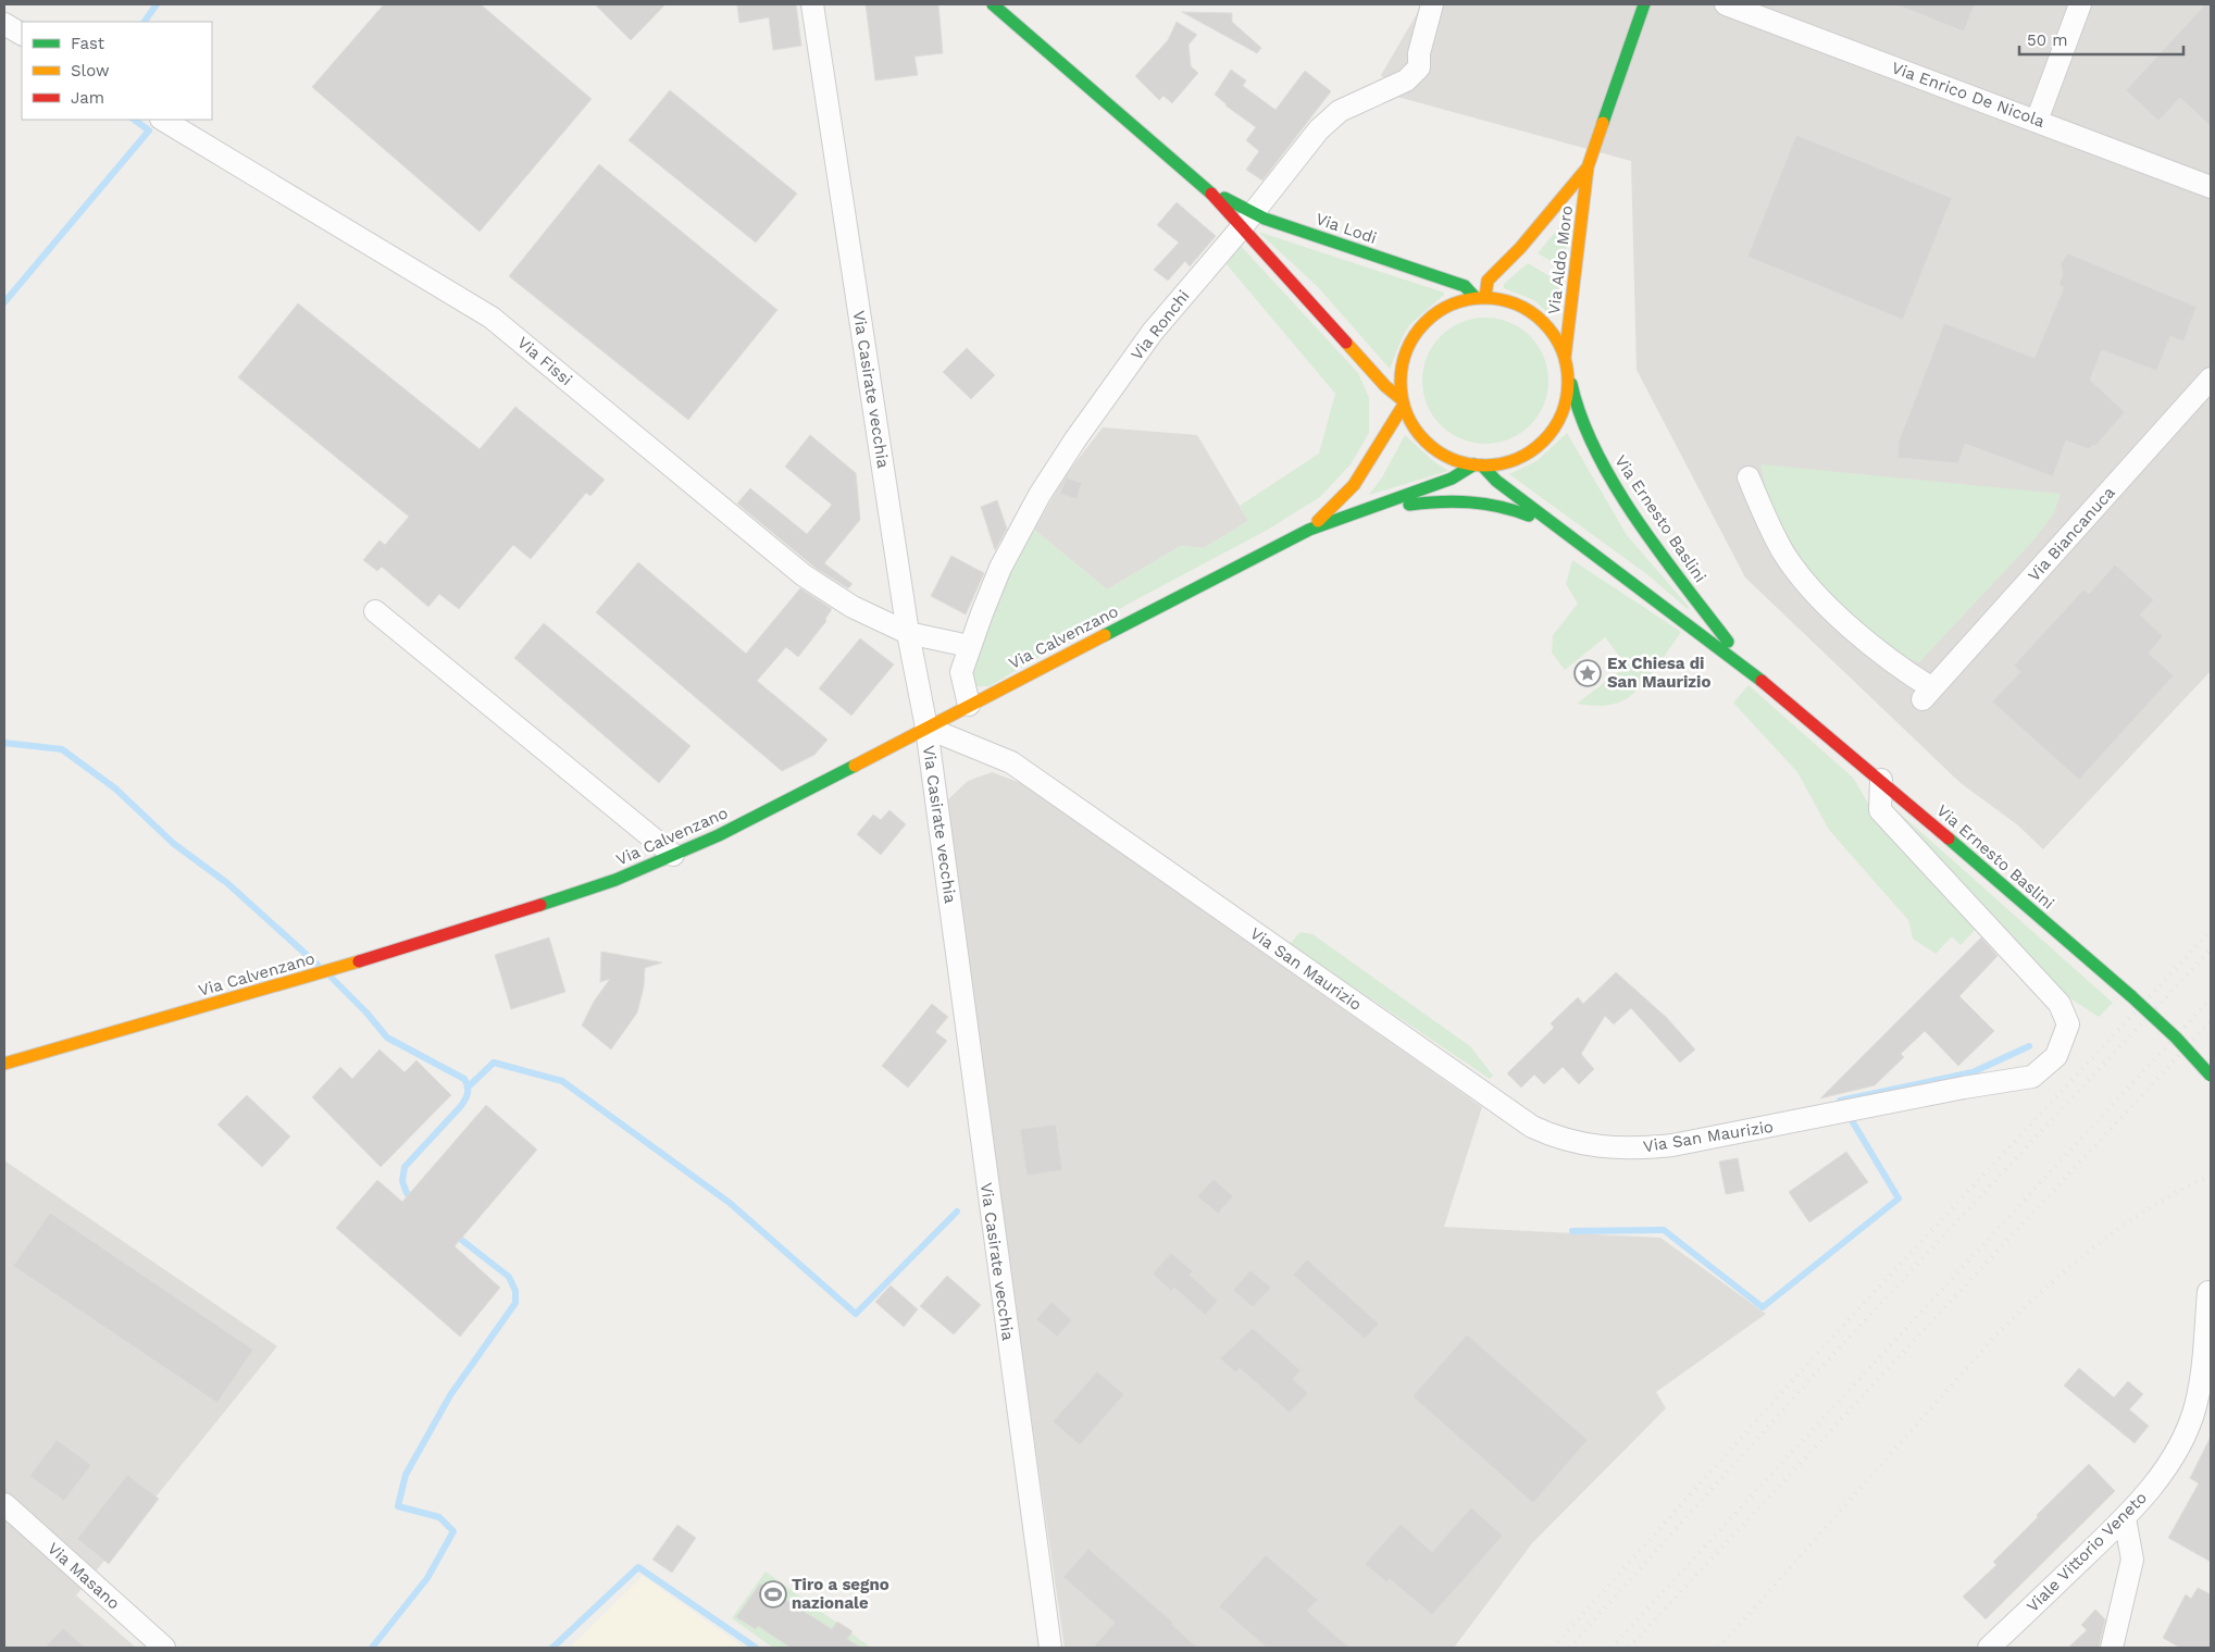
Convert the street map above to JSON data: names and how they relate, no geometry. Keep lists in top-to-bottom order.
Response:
{
  "streets": {
    "main road": [
      "Via Lodi",
      "Via Aldo Moro",
      "Via Ernesto Baslini",
      "Via Calvenzano"
    ],
    "street": [
      "Via Enrico De Nicola",
      "Via Ronchi",
      "Via Fissi",
      "Via Casirate vecchia",
      "Via Biancanuca",
      "Via San Maurizio",
      "Viale Vittorio Veneto",
      "Via Masano"
    ]
  },
  "crossings": [
    ["Via Lodi", "Via Aldo Moro"],
    ["Via Lodi", "Via Ronchi"],
    ["Via Lodi", "Via Ernesto Baslini"],
    ["Via Lodi", "Via Calvenzano"],
    ["Via Aldo Moro", "Via Ernesto Baslini"],
    ["Via Aldo Moro", "Via Calvenzano"],
    ["Via Ronchi", "Via Fissi"],
    ["Via Ronchi", "Via Calvenzano"],
    ["Via Fissi", "Via Casirate vecchia"],
    ["Via Casirate vecchia", "Via Calvenzano"],
    ["Via Casirate vecchia", "Via San Maurizio"],
    ["Via Ernesto Baslini", "Via Calvenzano"],
    ["Via Ernesto Baslini", "Via San Maurizio"],
    ["Via Calvenzano", "Via San Maurizio"]
  ],
  "places": {
    "place": ["Ex Chiesa di San Maurizio"],
    "sports": ["Tiro a segno nazionale"]
  },
  "legend": ["Fast", "Slow", "Jam"],
  "scale_bar": "50 m"
}
